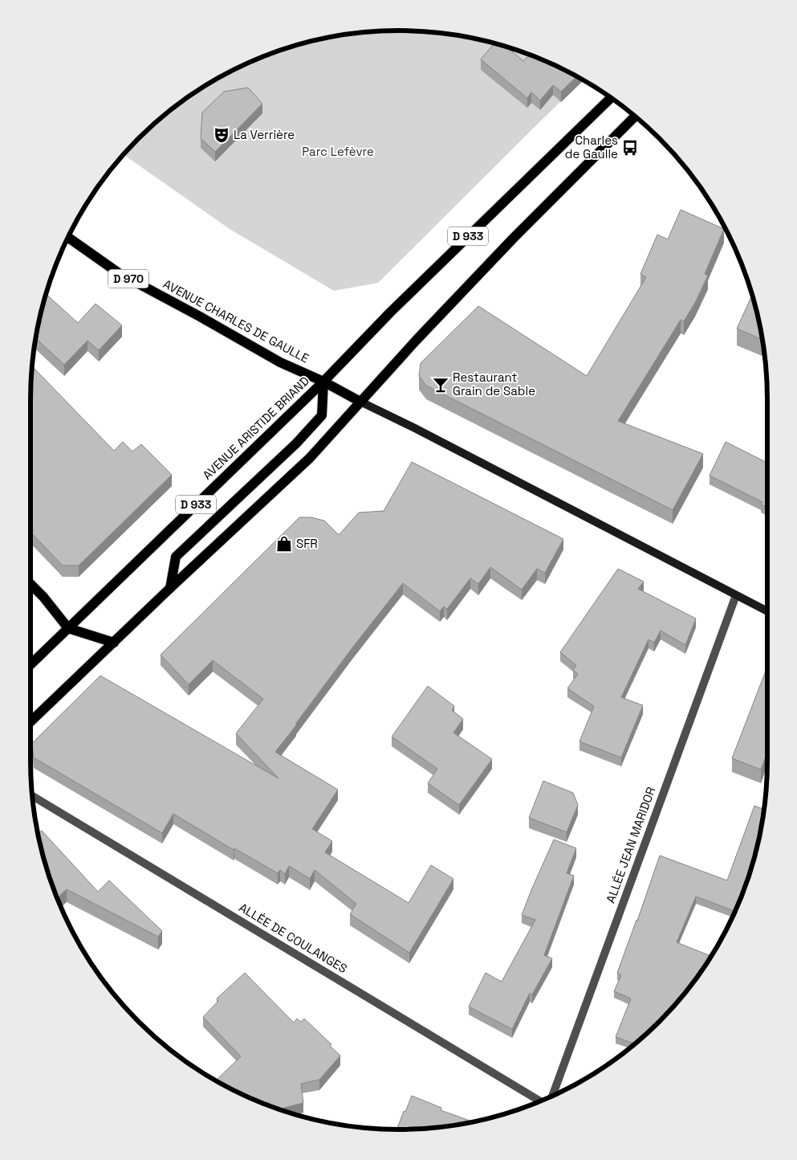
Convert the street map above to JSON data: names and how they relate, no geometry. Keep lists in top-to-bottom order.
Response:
{
  "streets": {
    "main road": [
      "D 933",
      "D 970",
      "AVENUE CHARLES DE GAULLE",
      "AVENUE ARISTIDE BRIAND"
    ],
    "street": ["ALLÉE JEAN MARIDOR", "ALLÉE DE COULANGES"]
  },
  "crossings": [
    ["D 933", "D 970"],
    ["D 933", "AVENUE CHARLES DE GAULLE"],
    ["D 933", "AVENUE ARISTIDE BRIAND"],
    ["D 970", "AVENUE CHARLES DE GAULLE"],
    ["D 970", "ALLÉE JEAN MARIDOR"],
    ["AVENUE CHARLES DE GAULLE", "AVENUE ARISTIDE BRIAND"]
  ],
  "parks": ["Parc Lefèvre"],
  "places": {
    "theatre": ["La Verrière"],
    "bus stop": ["Charles de Gaulle"],
    "bar": ["Restaurant Grain de Sable"],
    "shop": ["SFR"]
  }
}
